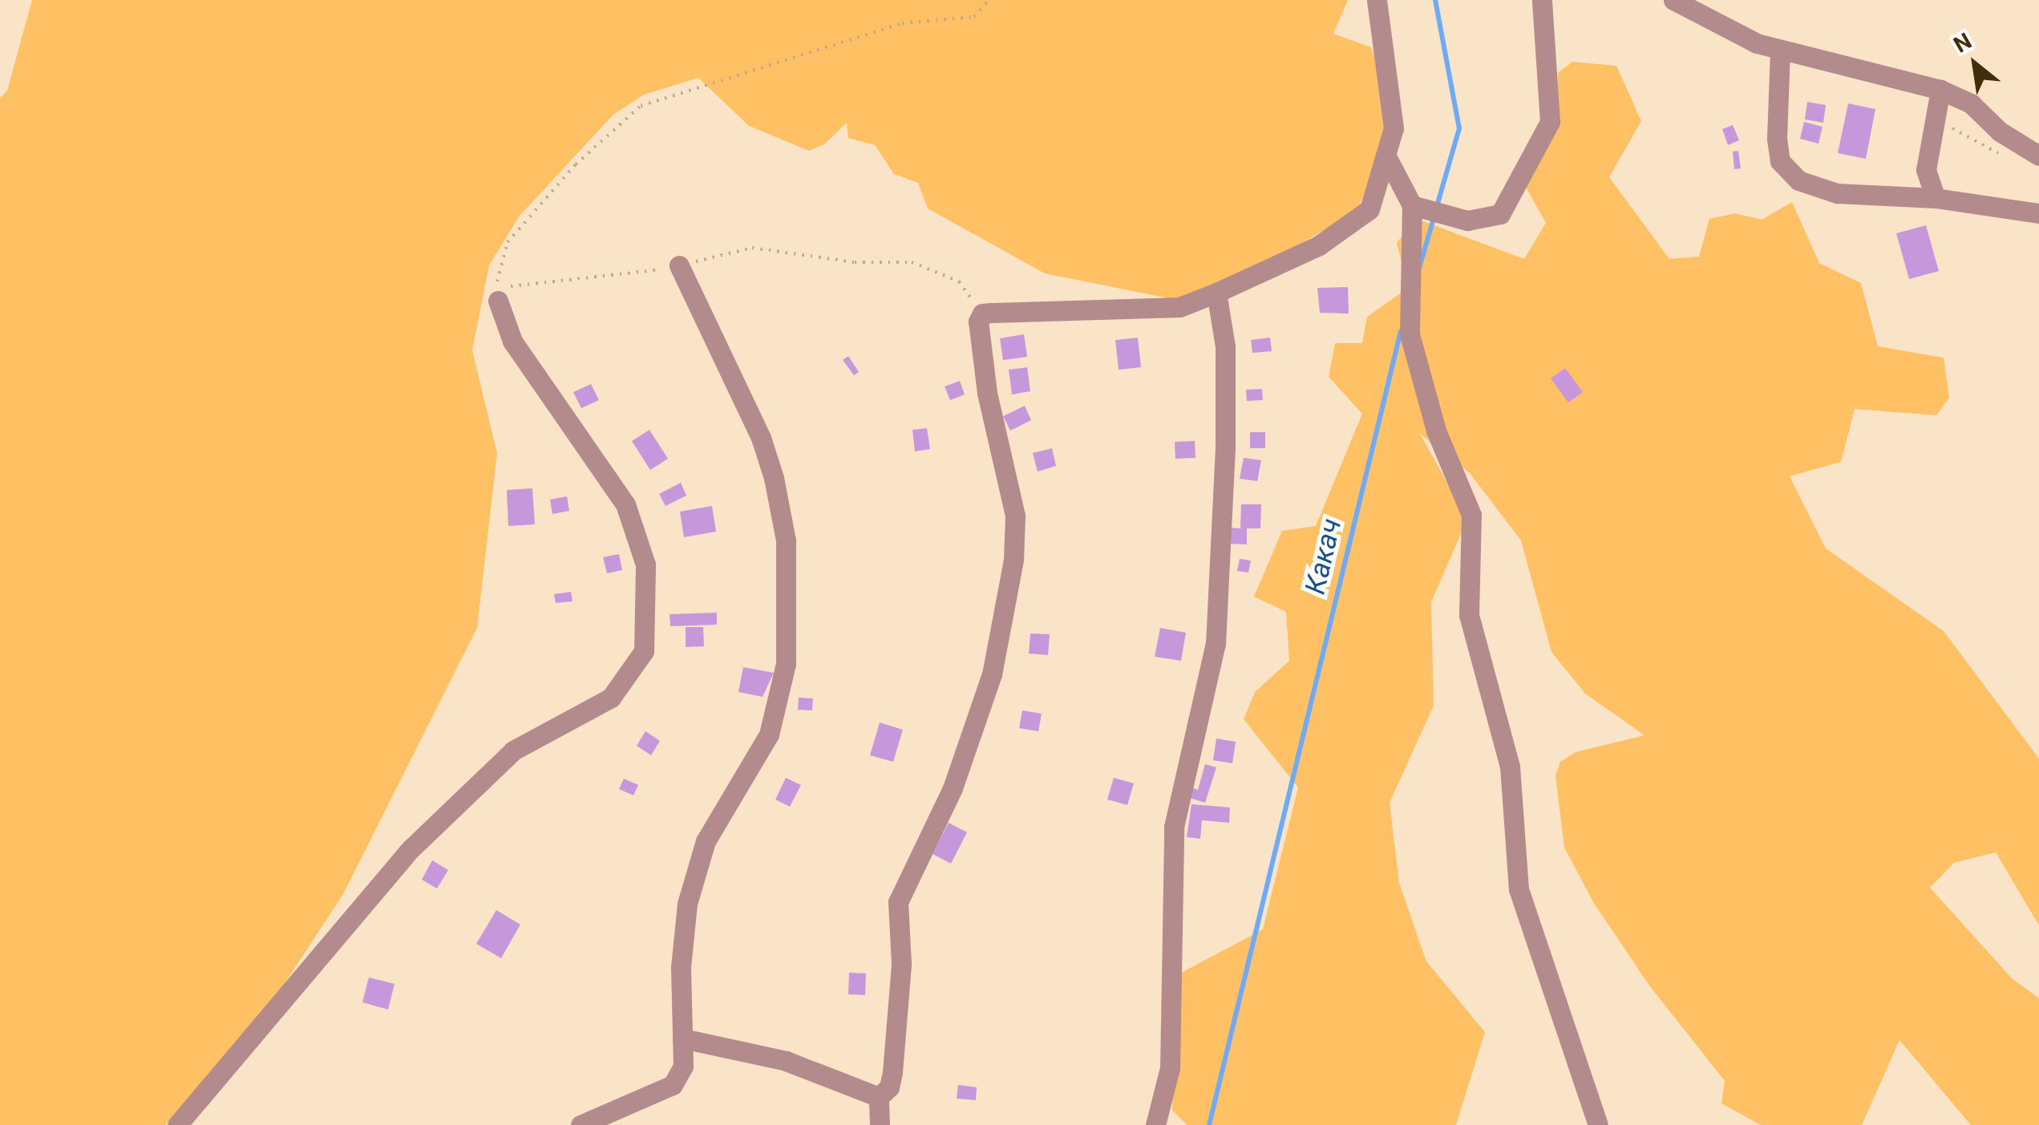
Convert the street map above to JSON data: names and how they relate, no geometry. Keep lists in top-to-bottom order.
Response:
{
  "water": ["Какач"],
  "north": "top left"
}
